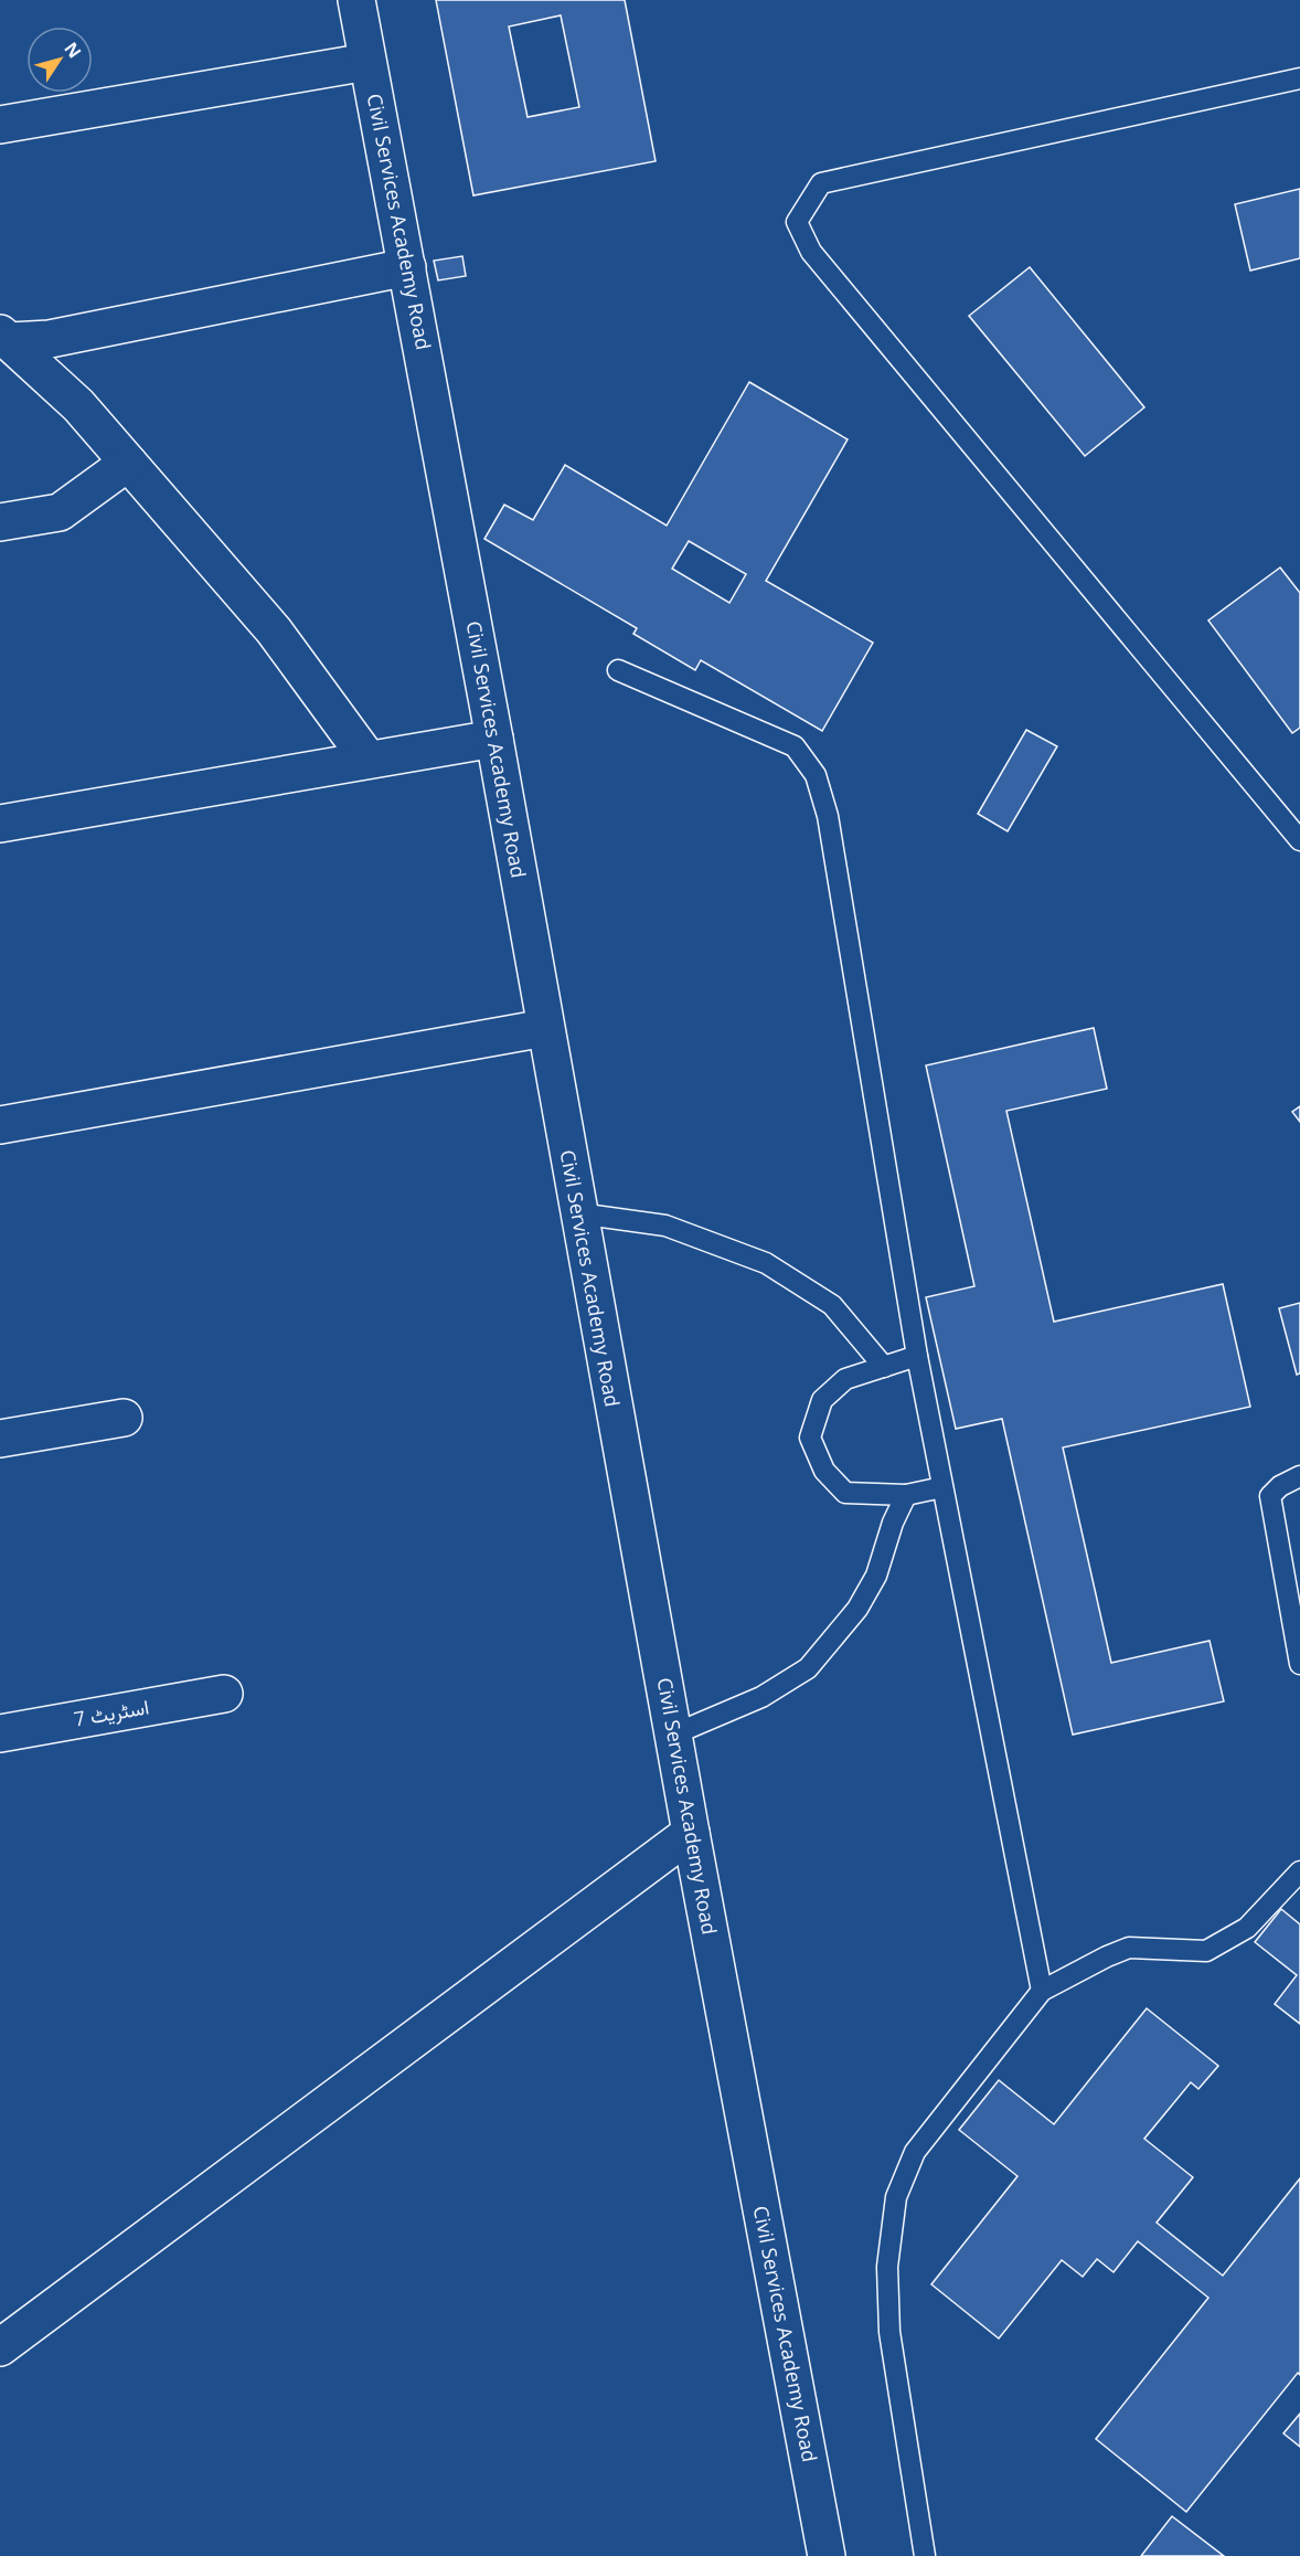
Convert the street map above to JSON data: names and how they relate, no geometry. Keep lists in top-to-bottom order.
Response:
{
  "streets": {
    "street": ["Civil Services Academy Road", "اسٹریٹ 7"]
  },
  "north": "top right"
}
